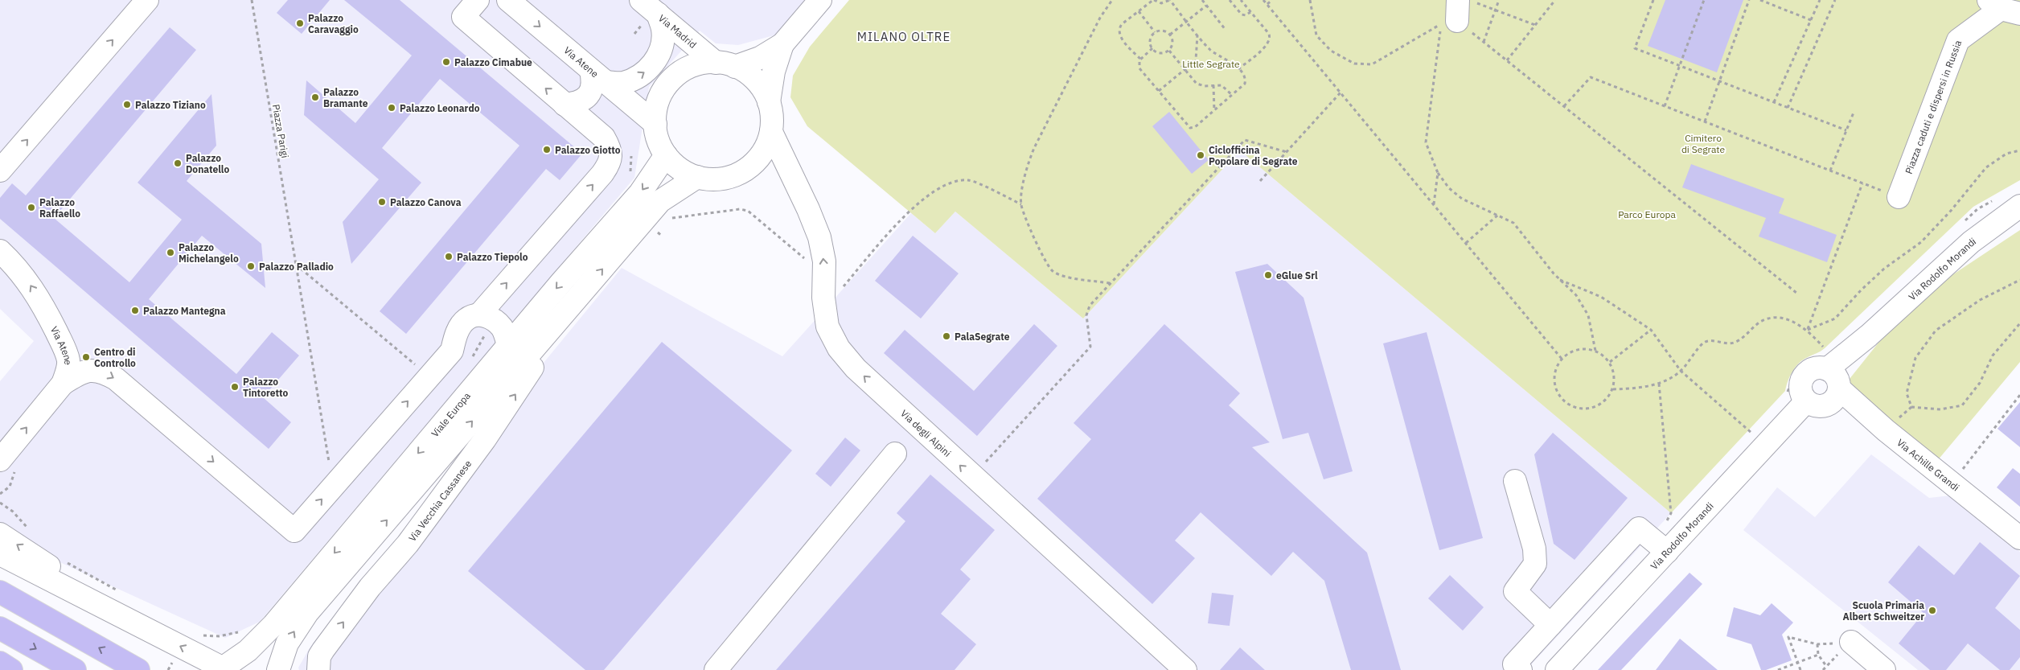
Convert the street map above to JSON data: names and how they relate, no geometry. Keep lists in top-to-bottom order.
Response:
{
  "streets": {
    "street": [
      "Via Madrid",
      "Via Atene",
      "Piazza caduti e dispersi in Russia",
      "Via Rodolfo Morandi",
      "Viale Europa",
      "Via degli Alpini",
      "Via Achille Grandi",
      "Via Vecchia Cassanese"
    ],
    "path": ["Piazza Parigi"]
  },
  "crossings": [
    ["Via Madrid", "Via Atene"],
    ["Via Madrid", "Viale Europa"],
    ["Via Madrid", "Via degli Alpini"],
    ["Via Atene", "Viale Europa"],
    ["Via Atene", "Via degli Alpini"],
    ["Via Rodolfo Morandi", "Via Achille Grandi"],
    ["Viale Europa", "Via degli Alpini"],
    ["Viale Europa", "Via Vecchia Cassanese"]
  ],
  "one_way": ["Via degli Alpini"],
  "districts": ["MILANO OLTRE"],
  "parks": ["Little Segrate", "Cimitero di Segrate", "Parco Europa"],
  "places": [
    "Palazzo Caravaggio",
    "Palazzo Cimabue",
    "Palazzo Bramante",
    "Palazzo Tiziano",
    "Palazzo Leonardo",
    "Palazzo Giotto",
    "Ciclofficina Popolare di Segrate",
    "Palazzo Donatello",
    "Palazzo Canova",
    "Palazzo Raffaello",
    "Palazzo Michelangelo",
    "Palazzo Tiepolo",
    "Palazzo Palladio",
    "eGlue Srl",
    "Palazzo Mantegna",
    "PalaSegrate",
    "Centro di Controllo",
    "Palazzo Tintoretto",
    "Scuola Primaria Albert Schweitzer"
  ]
}
